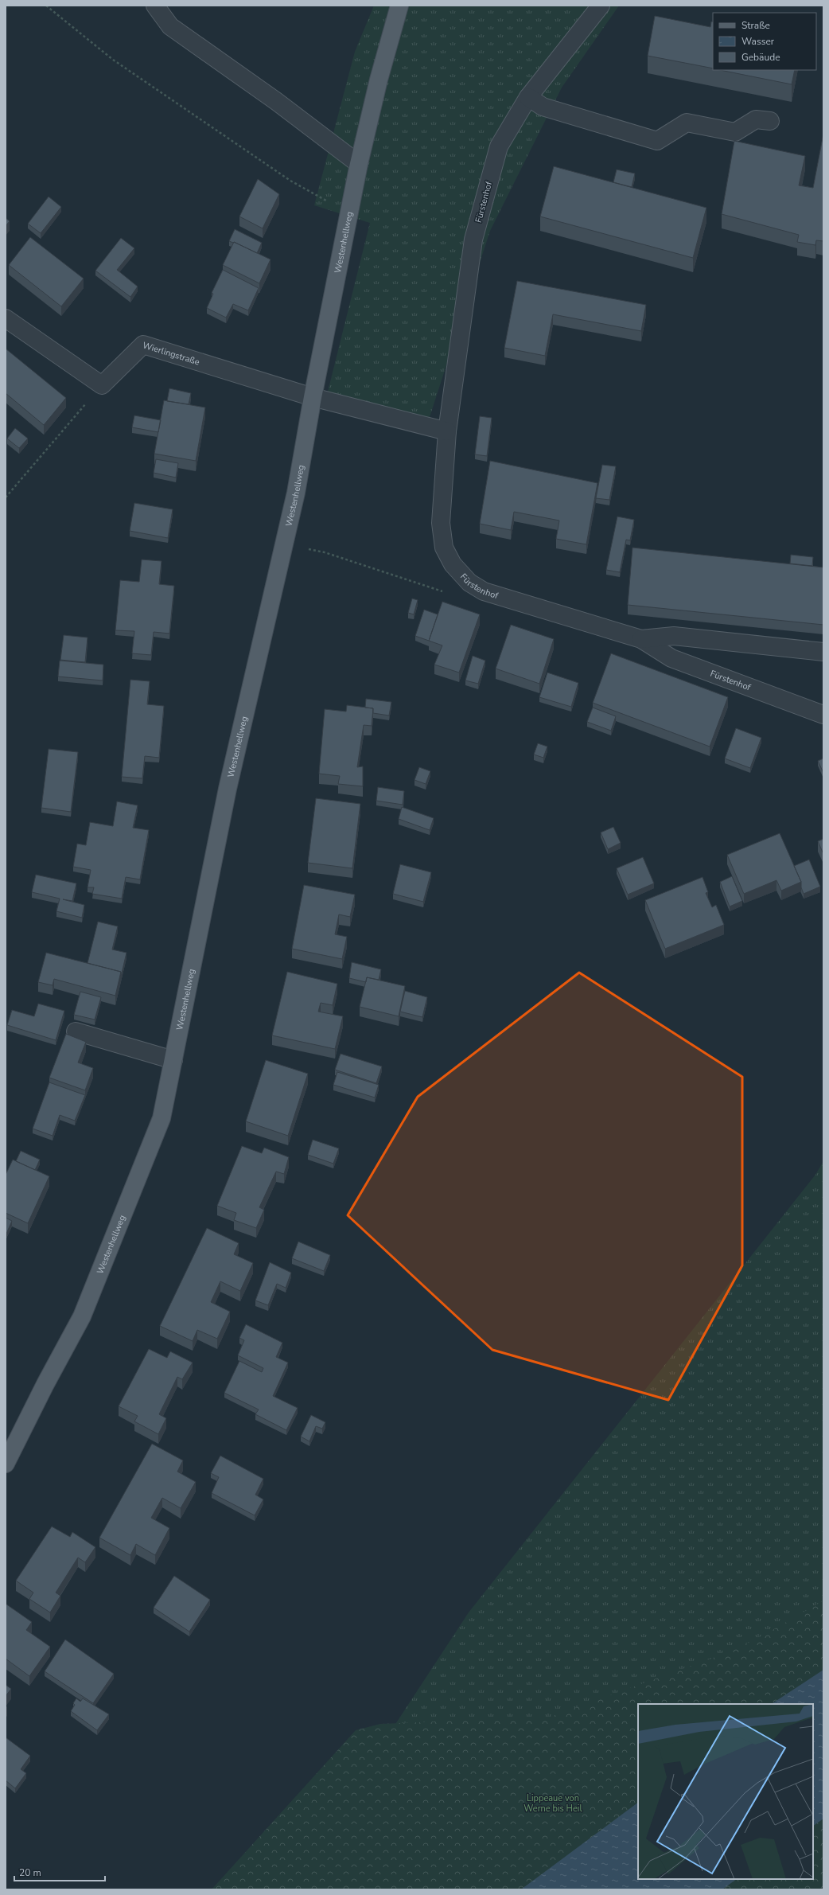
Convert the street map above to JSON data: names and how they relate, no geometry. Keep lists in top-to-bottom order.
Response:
{
  "streets": {
    "main road": ["Westenhellweg"],
    "street": ["Fürstenhof", "Wierlingstraße"]
  },
  "crossings": [
    ["Westenhellweg", "Wierlingstraße"]
  ],
  "parks": ["Lippeaue von Werne bis Heil"],
  "legend": ["Straße", "Wasser", "Gebäude"],
  "scale_bar": "20 m"
}
